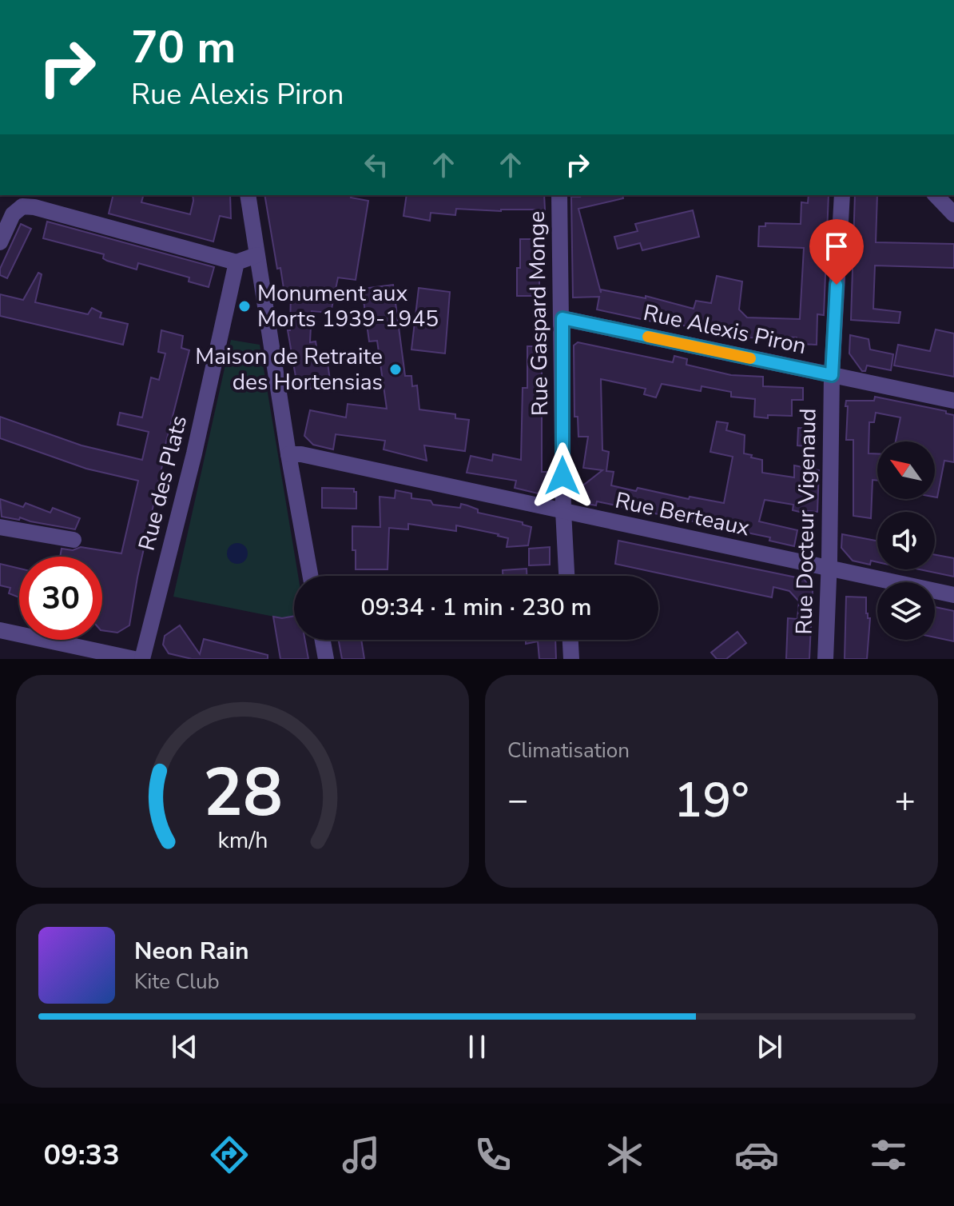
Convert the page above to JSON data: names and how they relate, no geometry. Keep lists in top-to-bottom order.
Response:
{
  "streets": {
    "street": [
      "Rue Gaspard Monge",
      "Rue Alexis Piron",
      "Rue des Plats",
      "Rue Berteaux",
      "Rue Docteur Vigenaud"
    ]
  },
  "crossings": [
    ["Rue Gaspard Monge", "Rue Alexis Piron"],
    ["Rue Gaspard Monge", "Rue Berteaux"],
    ["Rue Alexis Piron", "Rue Docteur Vigenaud"],
    ["Rue Berteaux", "Rue Docteur Vigenaud"]
  ],
  "places": ["Monument aux Morts 1939-1945", "Maison de Retraite des Hortensias"],
  "north": "top left",
  "page": {
    "turn": ["70 m", "Rue Alexis Piron"],
    "limit": "30",
    "trip": "09:34 · 1 min · 230 m",
    "tile": "Climatisation",
    "heat": ["−", "19°", "+"],
    "song": ["Neon Rain", "Kite Club"],
    "tabs": "09:33",
    "gauge": ["28", "km/h"]
  }
}
